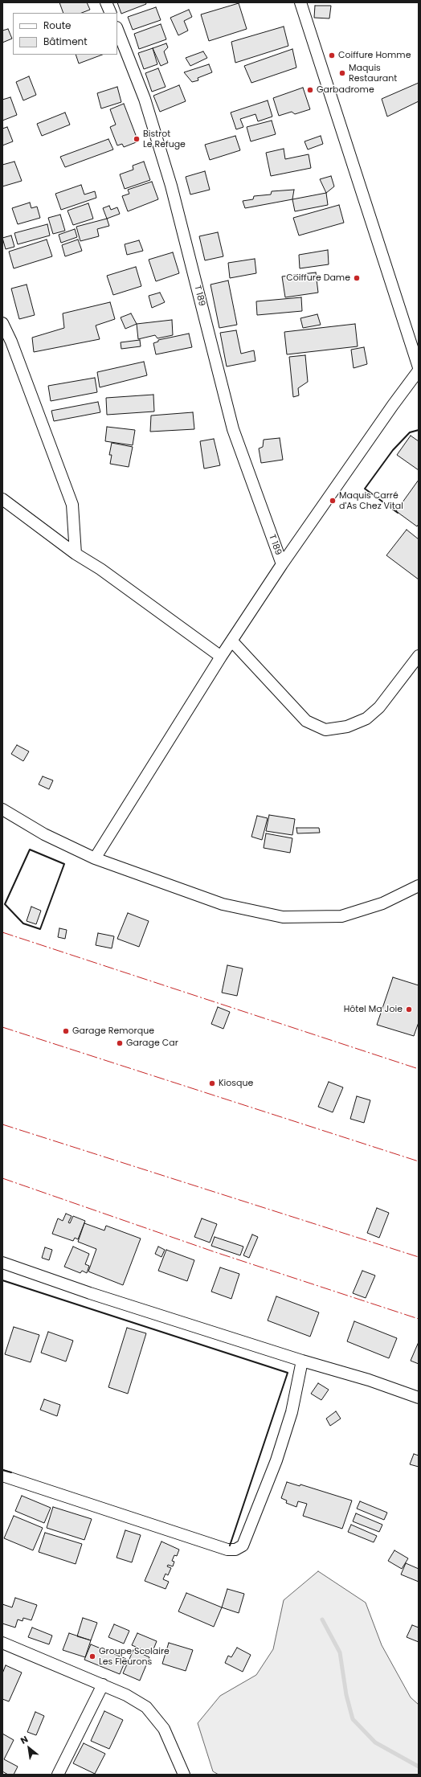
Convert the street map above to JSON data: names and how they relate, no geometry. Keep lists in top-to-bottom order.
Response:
{
  "streets": {
    "street": ["T 189"]
  },
  "places": [
    "Coiffure Homme",
    "Maquis Restaurant",
    "Garbadrome",
    "Bistrot Le Refuge",
    "Coiffure Dame",
    "Maquis Carré d'As Chez Vital",
    "Hôtel Ma Joie",
    "Garage Remorque",
    "Garage Car",
    "Kiosque",
    "Groupe Scolaire Les Fleurons"
  ],
  "legend": ["Route", "Bâtiment"],
  "north": "top left"
}
